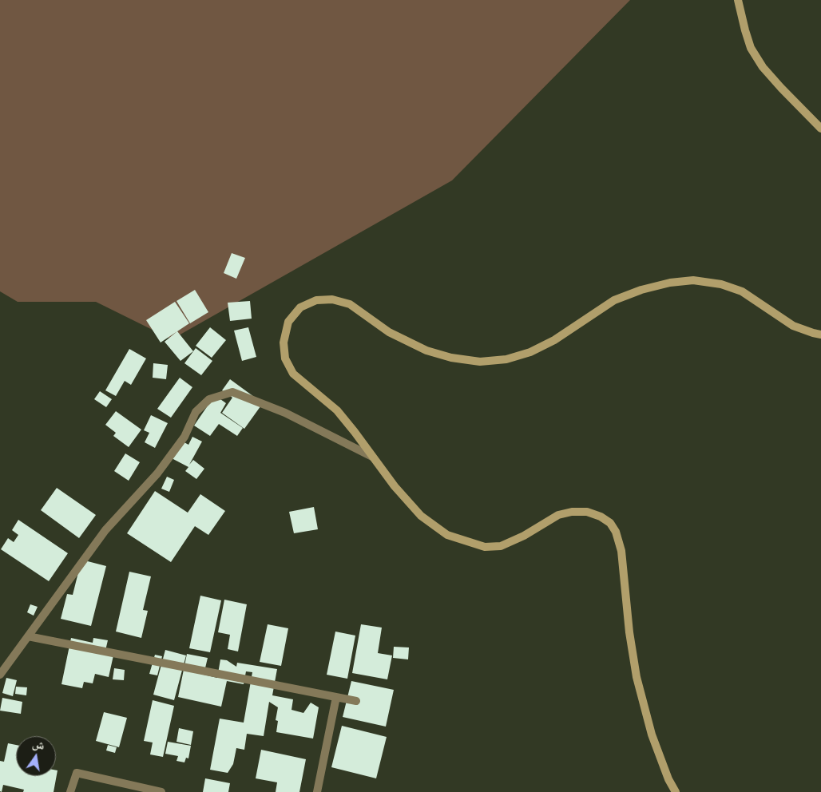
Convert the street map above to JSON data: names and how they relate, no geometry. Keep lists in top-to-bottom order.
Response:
{
  "north": "top"
}
